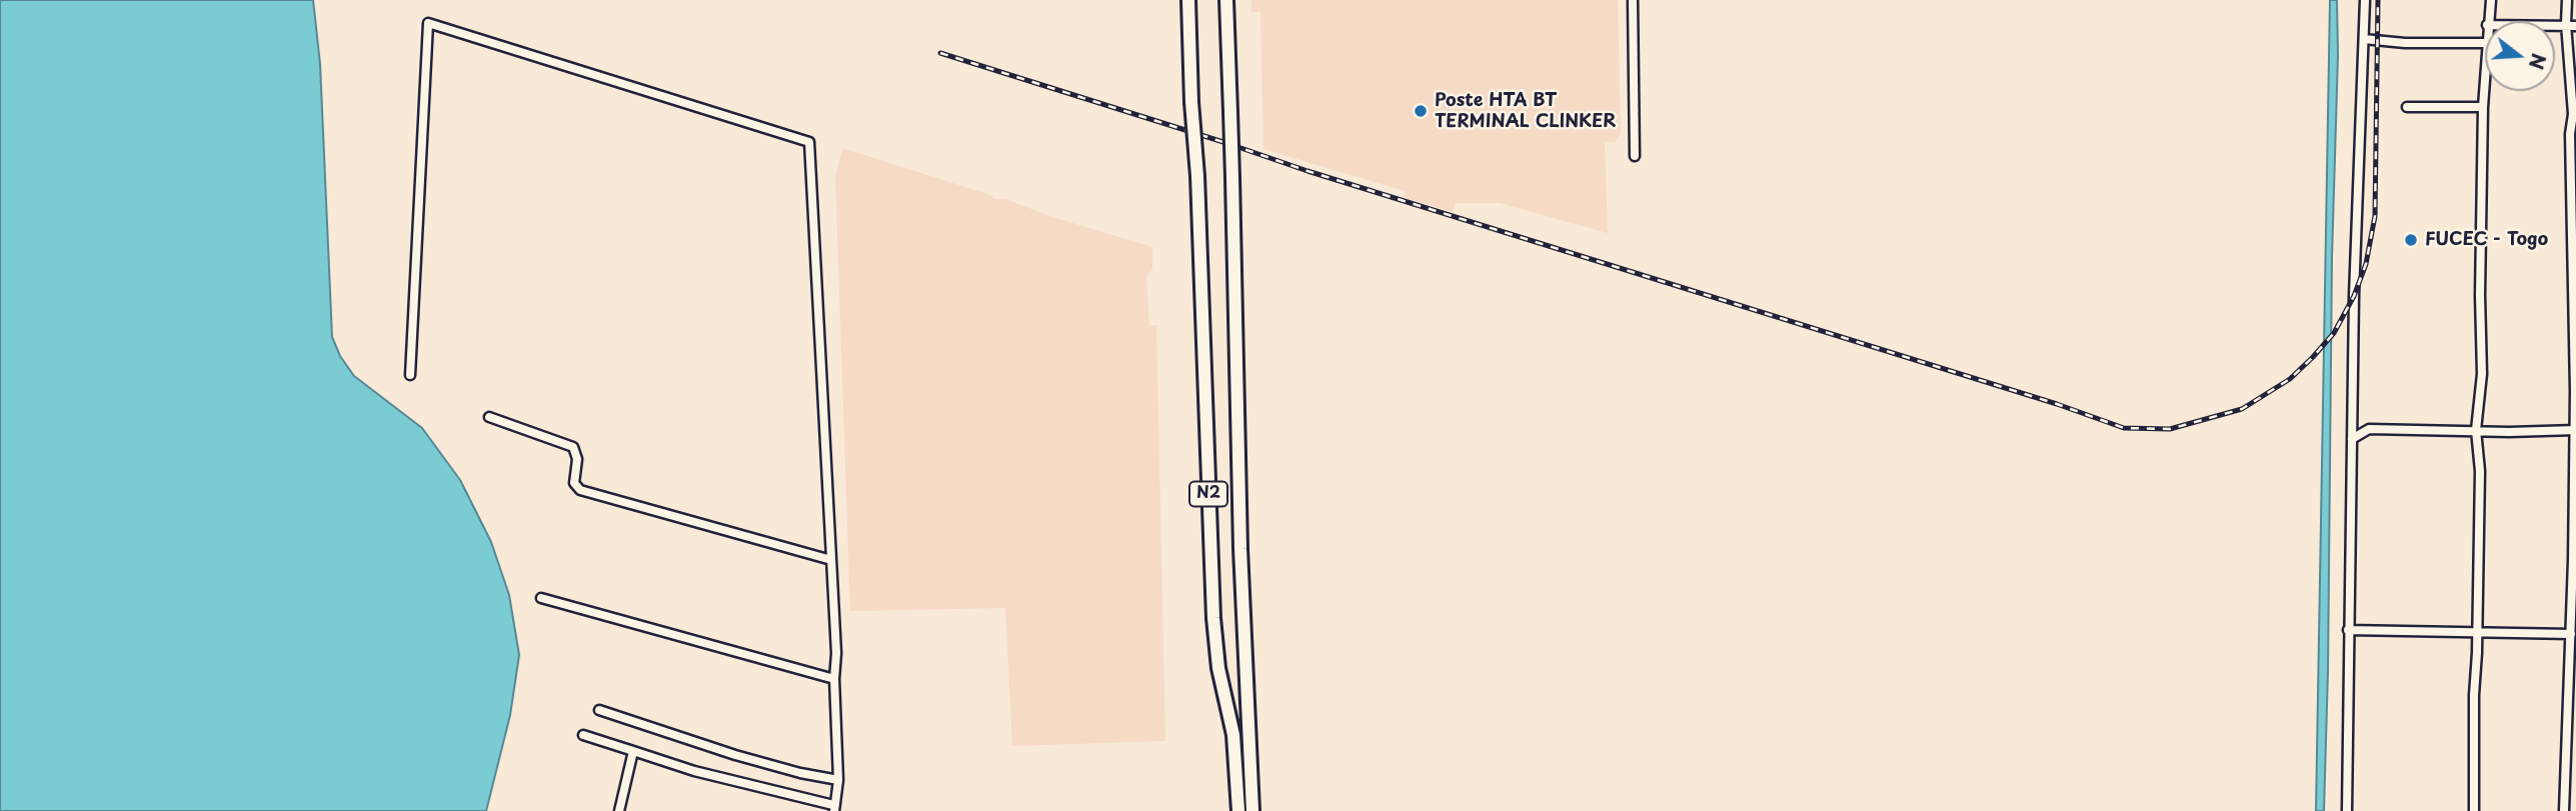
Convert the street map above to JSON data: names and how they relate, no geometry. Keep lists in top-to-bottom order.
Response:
{
  "streets": {
    "highway": ["N2"]
  },
  "places": ["Poste HTA BT TERMINAL CLINKER", "FUCEC - Togo"],
  "north": "right"
}
